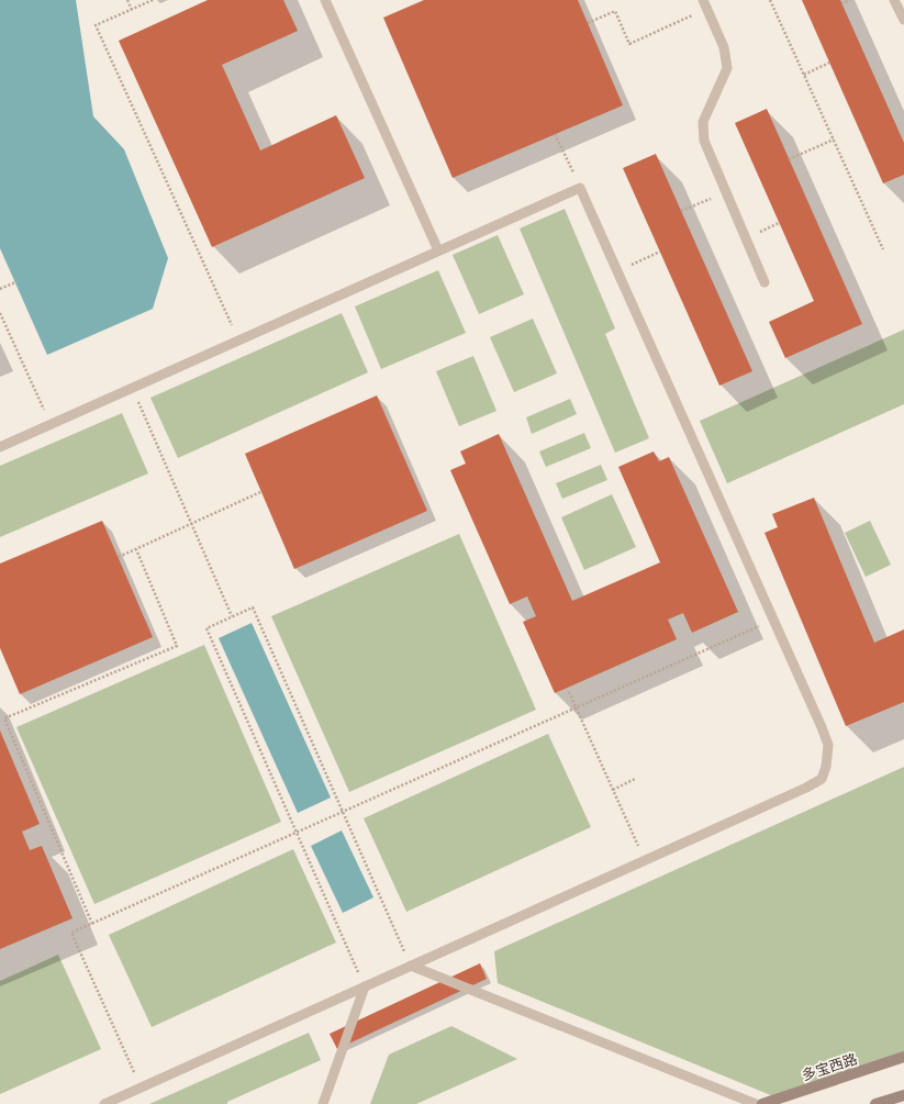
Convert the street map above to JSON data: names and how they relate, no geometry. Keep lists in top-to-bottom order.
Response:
{
  "streets": {
    "street": ["多宝西路"]
  }
}
